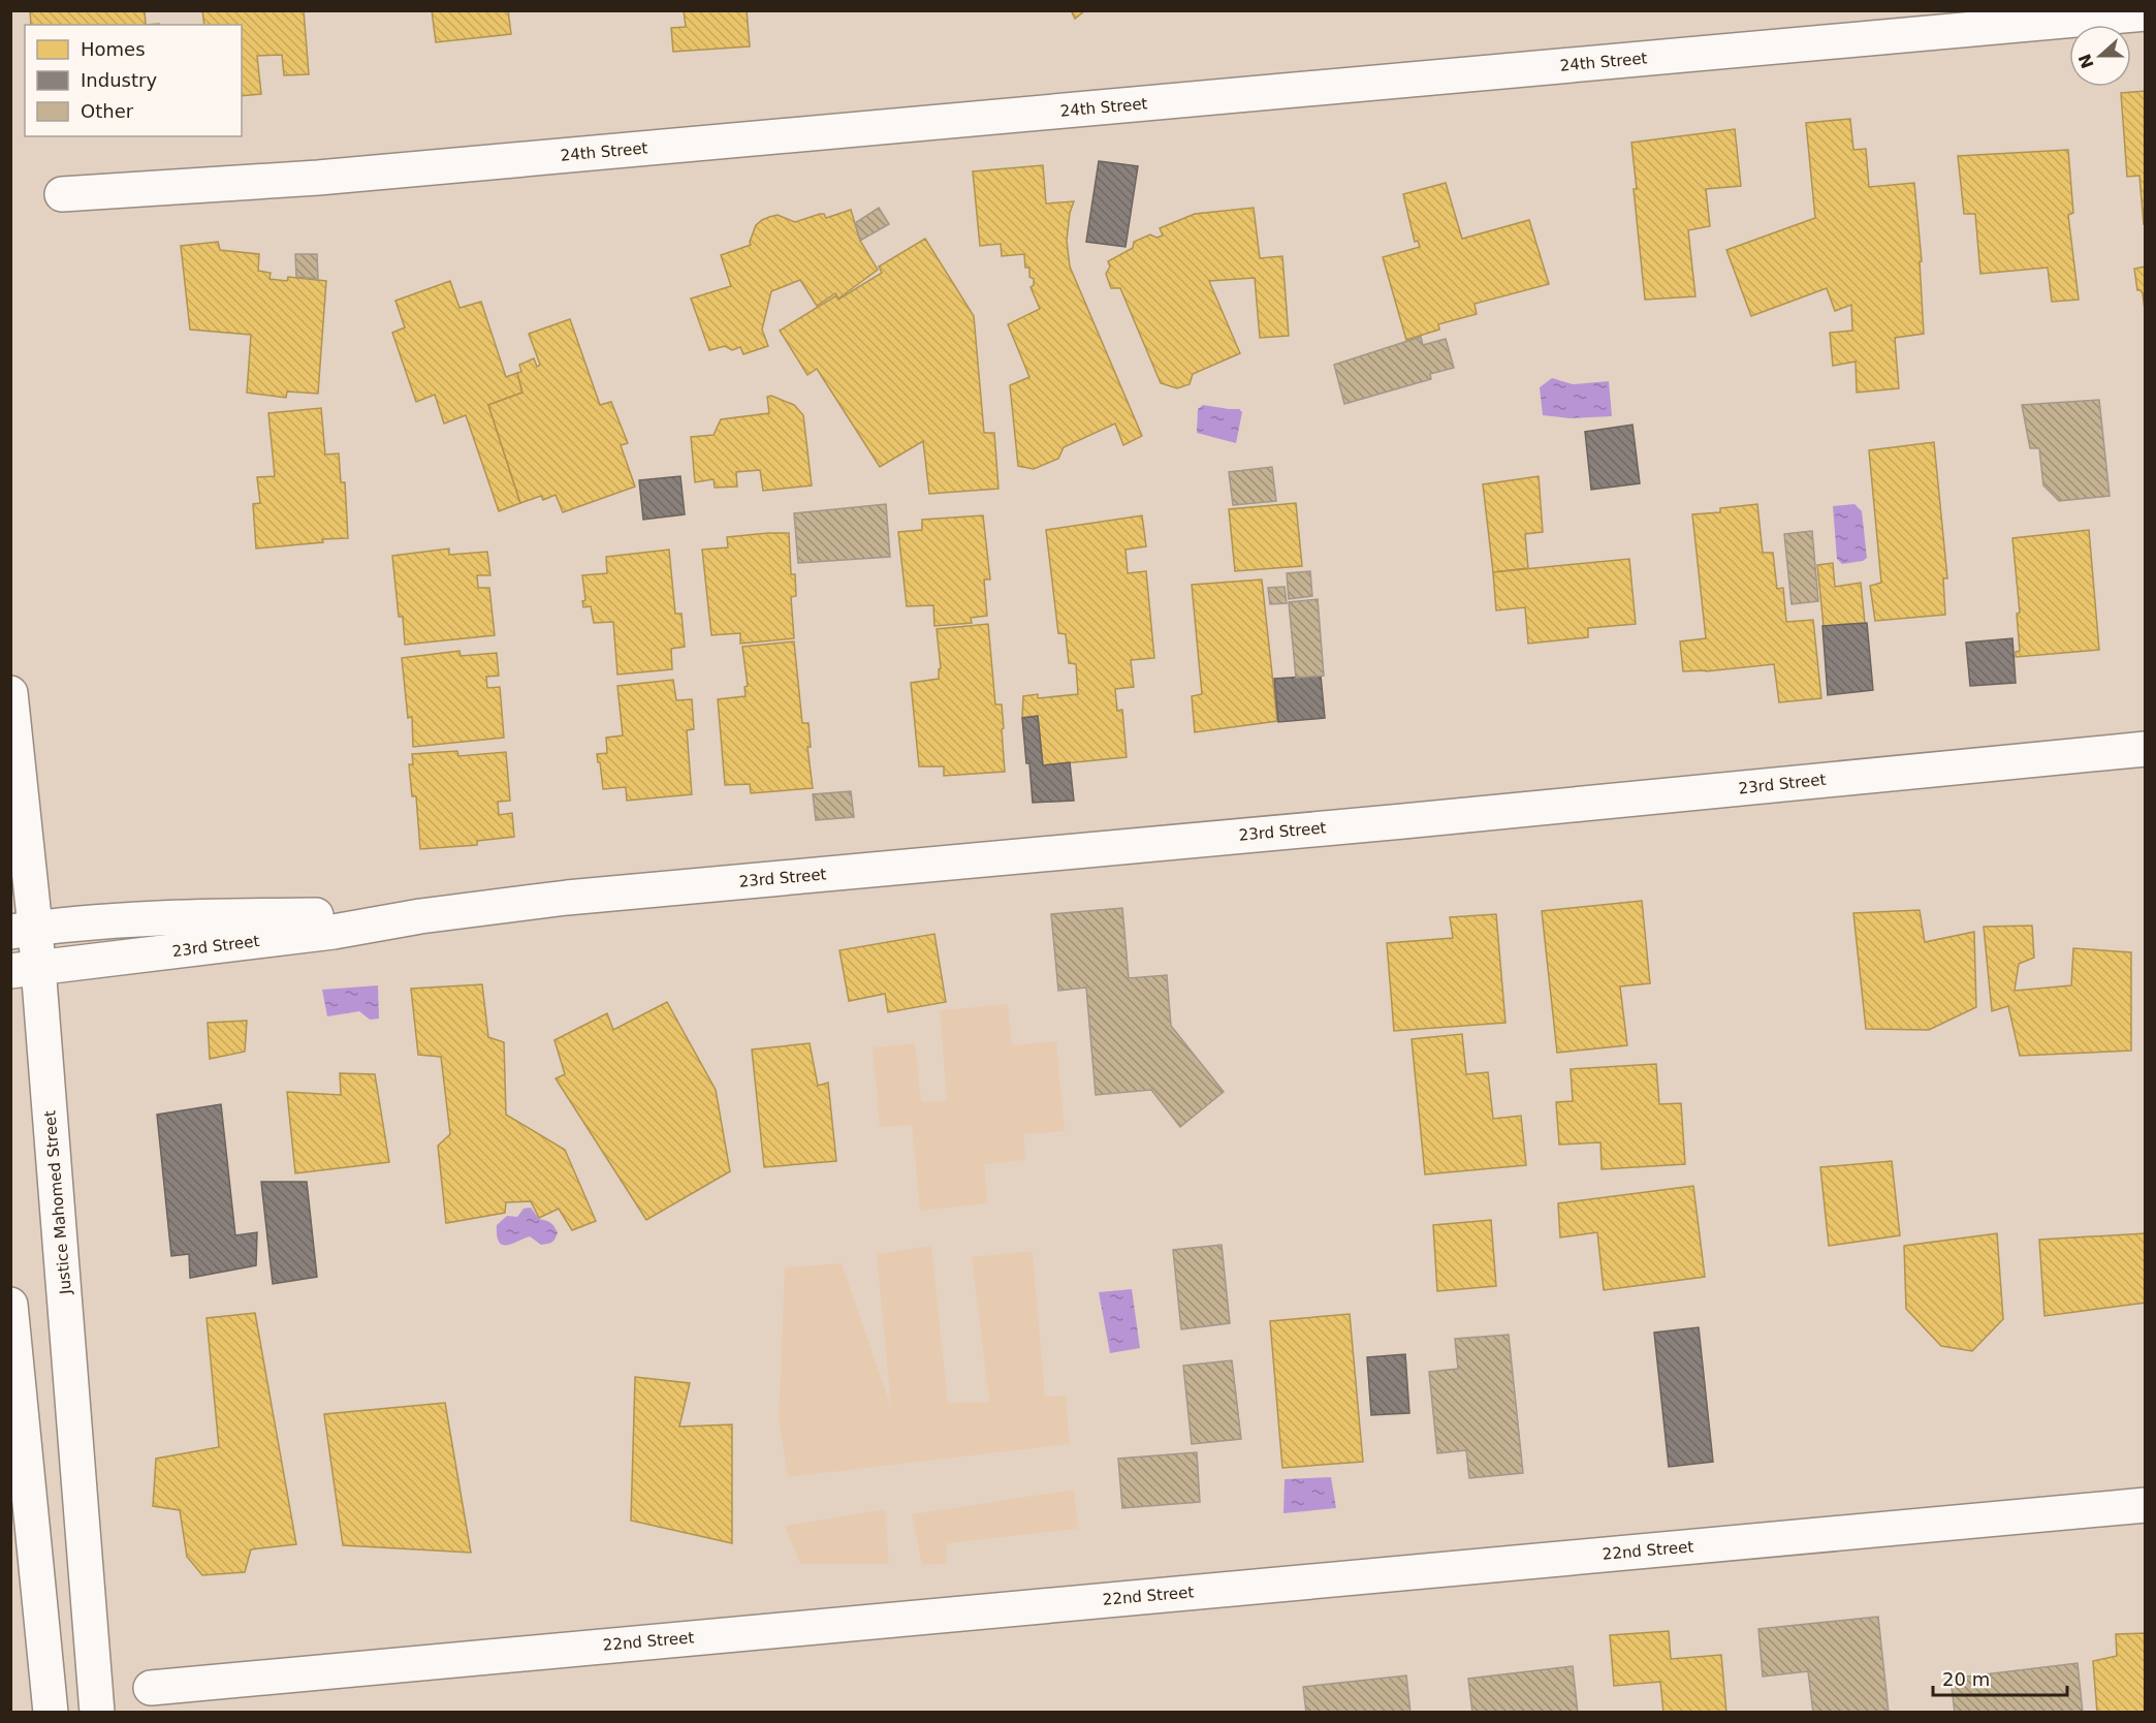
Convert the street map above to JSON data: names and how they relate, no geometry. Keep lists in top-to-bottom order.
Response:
{
  "streets": {
    "street": [
      "24th Street",
      "23rd Street",
      "Justice Mahomed Street",
      "22nd Street"
    ]
  },
  "crossings": [
    ["23rd Street", "Justice Mahomed Street"]
  ],
  "legend": ["Homes", "Industry", "Other"],
  "scale_bar": "20 m",
  "north": "left"
}
